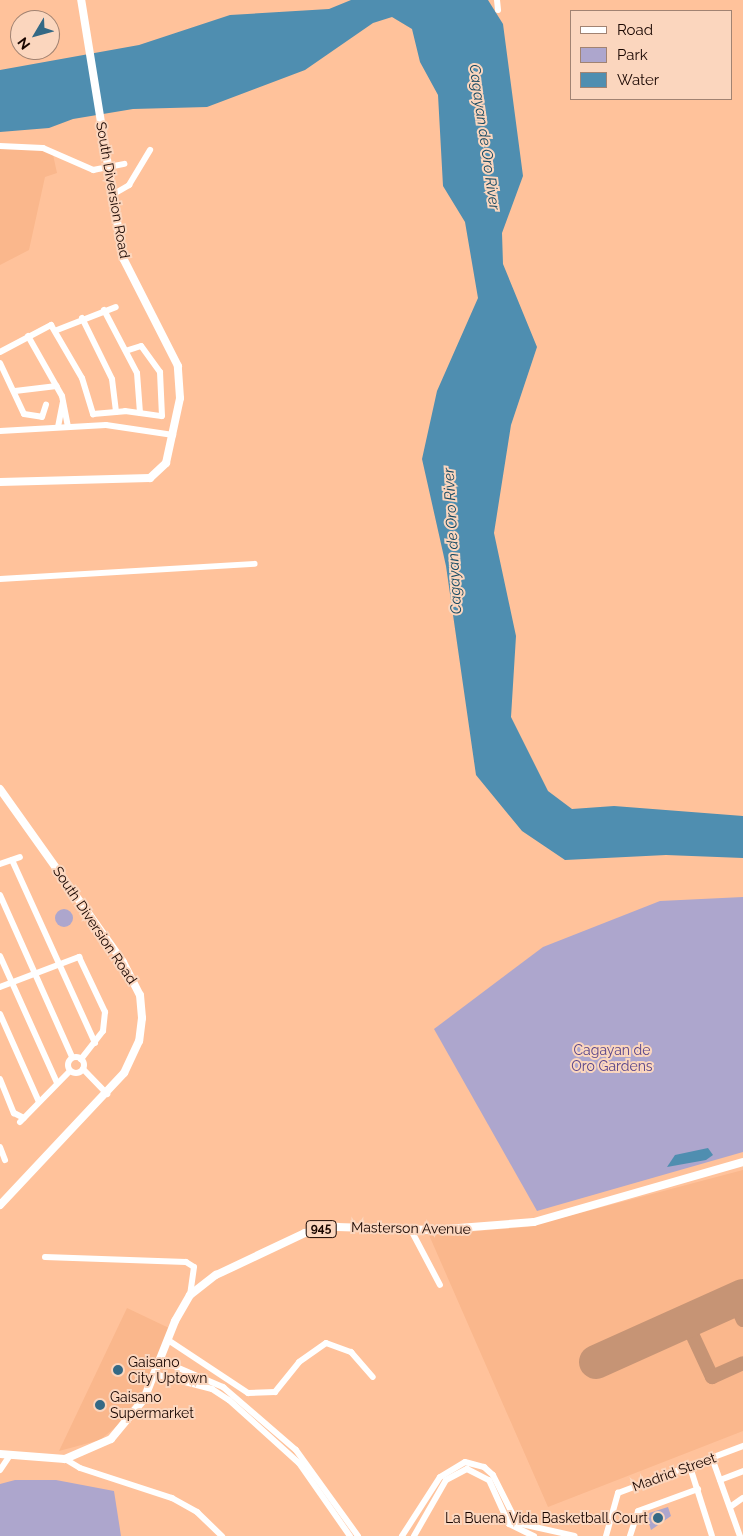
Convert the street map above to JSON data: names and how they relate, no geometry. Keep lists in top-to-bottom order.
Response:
{
  "streets": {
    "main road": ["South Diversion Road", "Masterson Avenue", "945"],
    "street": ["Madrid Street"]
  },
  "water": ["Cagayan de Oro River"],
  "parks": ["Cagayan de Oro Gardens"],
  "places": ["Gaisano City Uptown", "Gaisano Supermarket", "La Buena Vida Basketball Court"],
  "legend": ["Road", "Park", "Water"],
  "north": "bottom left"
}
